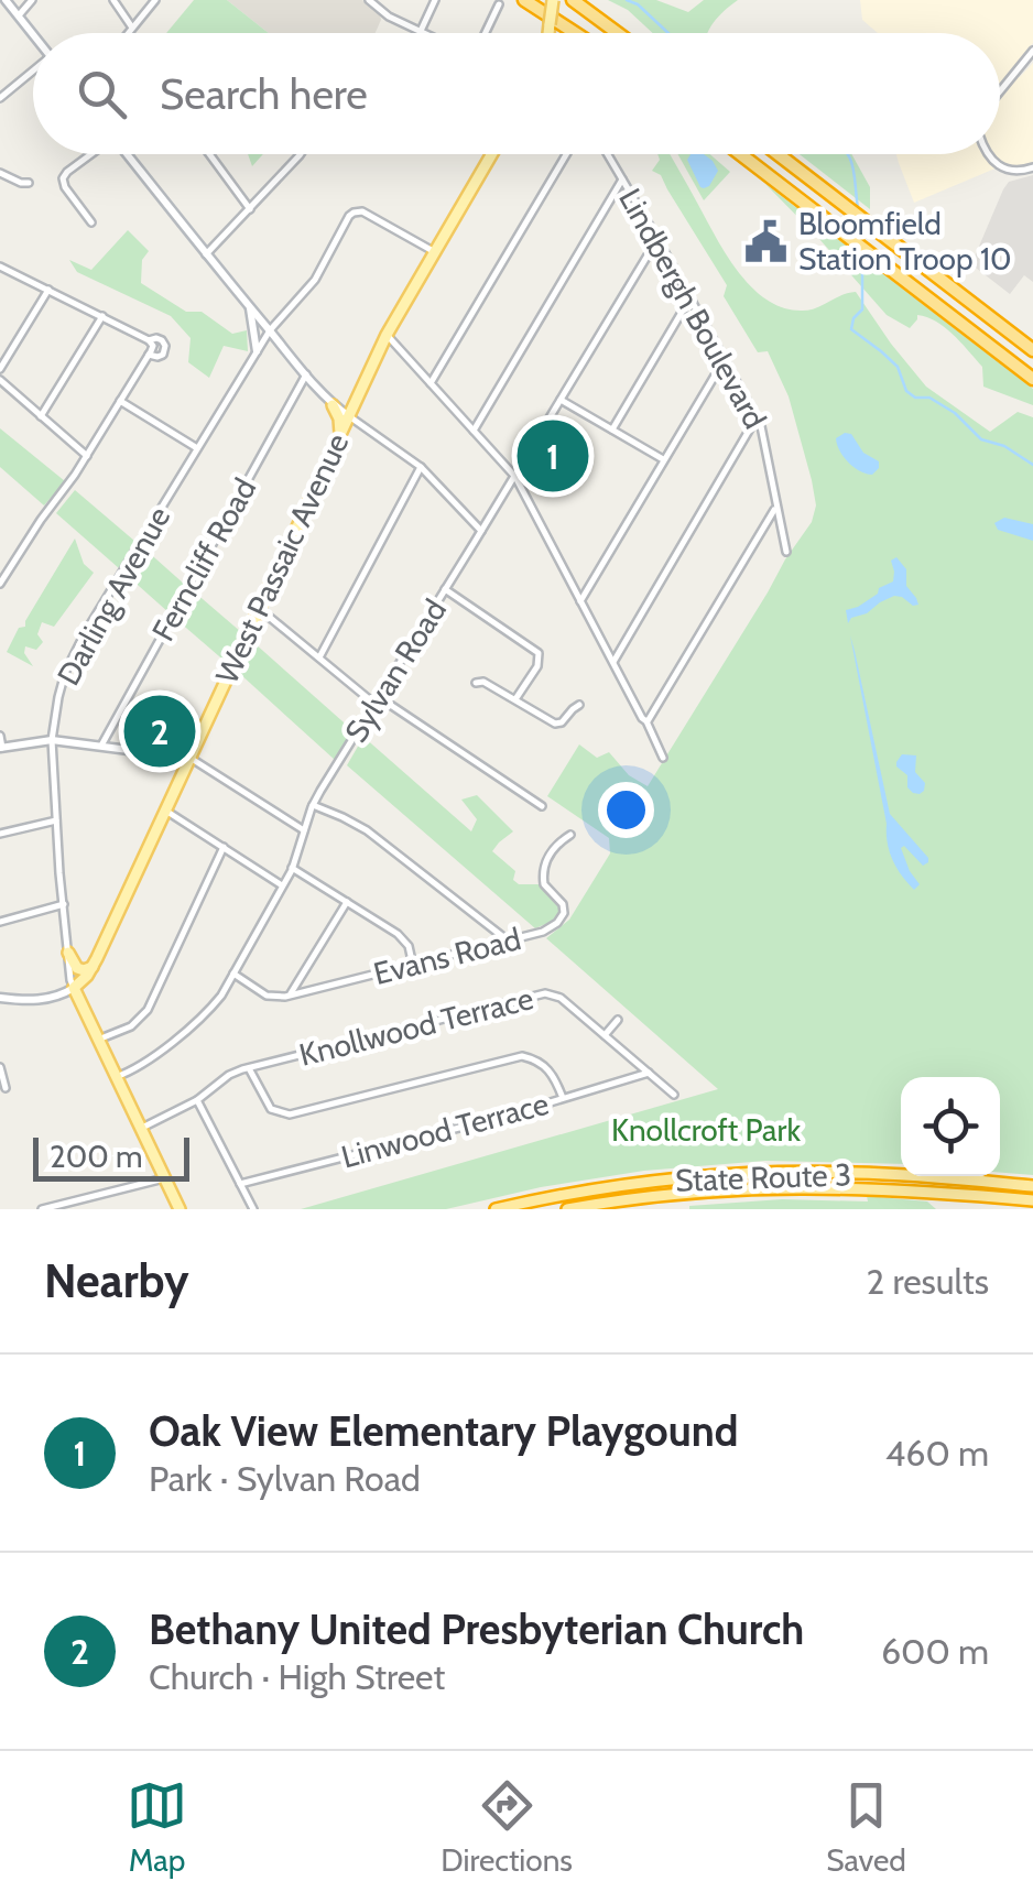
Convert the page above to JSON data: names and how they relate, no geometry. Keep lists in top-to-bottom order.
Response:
{
  "streets": {
    "highway": ["State Route 3"],
    "main road": ["West Passaic Avenue", "Darling Avenue"],
    "street": [
      "Lindbergh Boulevard",
      "Ferncliff Road",
      "Sylvan Road",
      "Evans Road",
      "Knollwood Terrace",
      "Linwood Terrace"
    ]
  },
  "crossings": [
    ["Lindbergh Boulevard", "Sylvan Road"],
    ["West Passaic Avenue", "Darling Avenue"],
    ["Darling Avenue", "Sylvan Road"],
    ["Darling Avenue", "Knollwood Terrace"],
    ["Knollwood Terrace", "Linwood Terrace"]
  ],
  "parks": ["Knollcroft Park"],
  "places": {
    "public building": ["Bloomfield Station Troop 10"]
  },
  "scale_bar": "200 m",
  "page": {
    "search": "Search here",
    "pins": ["1", "2"],
    "scale": "200 m",
    "heading": ["Nearby", "2 results"],
    "list": [
      {
        "mark": "1",
        "name": "Oak View Elementary Playgound",
        "note": "Park · Sylvan Road",
        "value": "460 m"
      },
      {
        "mark": "2",
        "name": "Bethany United Presbyterian Church",
        "note": "Church · High Street",
        "value": "600 m"
      }
    ],
    "nav": ["Map", "Directions", "Saved"]
  }
}
